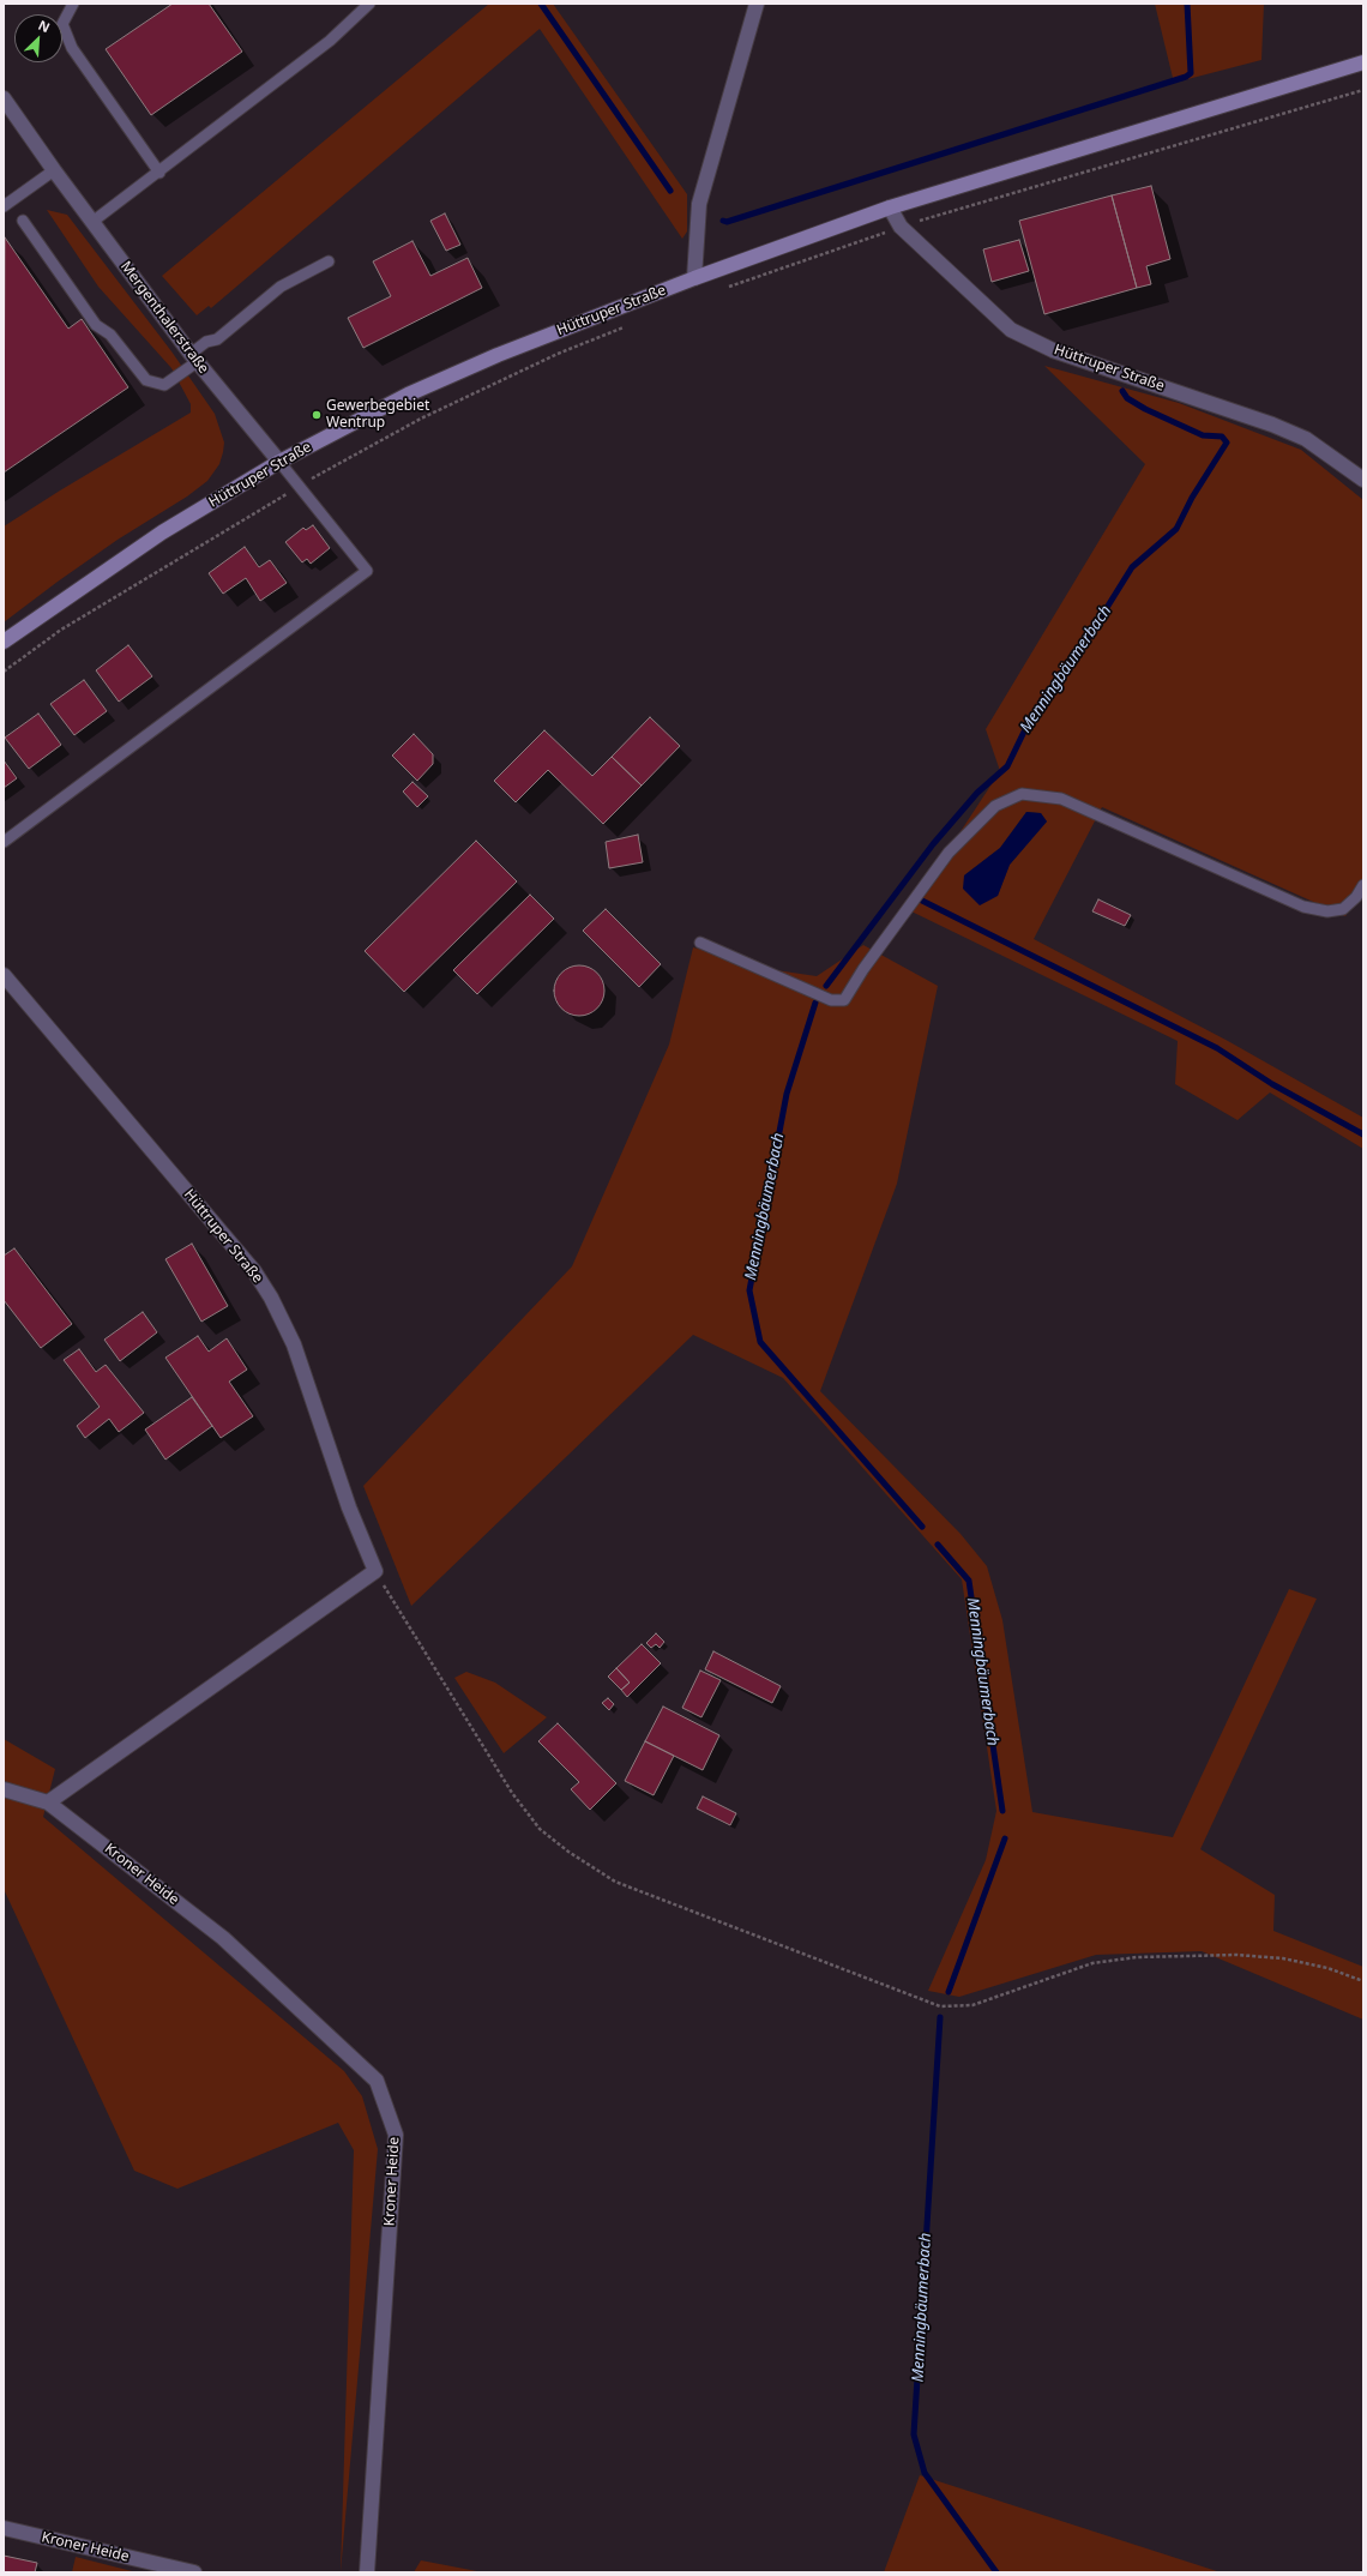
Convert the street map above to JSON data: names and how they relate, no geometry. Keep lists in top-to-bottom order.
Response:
{
  "streets": {
    "main road": ["Hüttruper Straße"],
    "street": ["Mergenthalerstraße", "Kroner Heide"]
  },
  "crossings": [
    ["Hüttruper Straße", "Mergenthalerstraße"]
  ],
  "water": ["Menningbäumerbach"],
  "places": ["Gewerbegebiet Wentrup"],
  "north": "top right"
}
